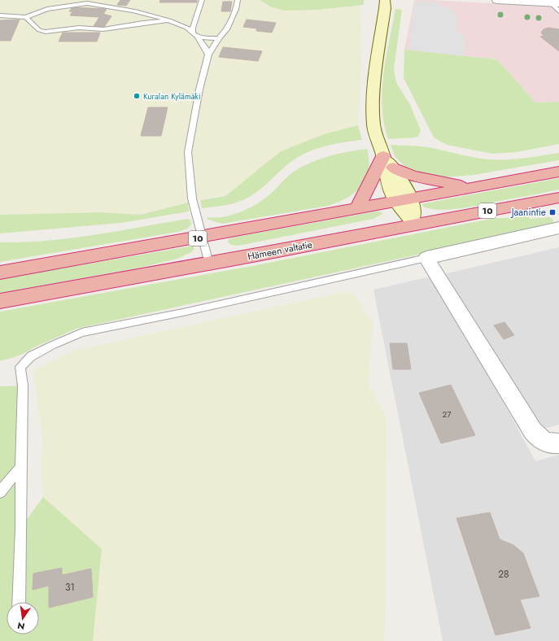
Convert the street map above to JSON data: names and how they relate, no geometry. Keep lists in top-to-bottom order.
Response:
{
  "streets": {
    "highway": ["10", "Hämeen valtatie"]
  },
  "places": {
    "other": ["Kuralan Kylämäki"],
    "transit": ["Jaanintie"]
  },
  "house_numbers": ["27", "28", "31"],
  "north": "bottom"
}
